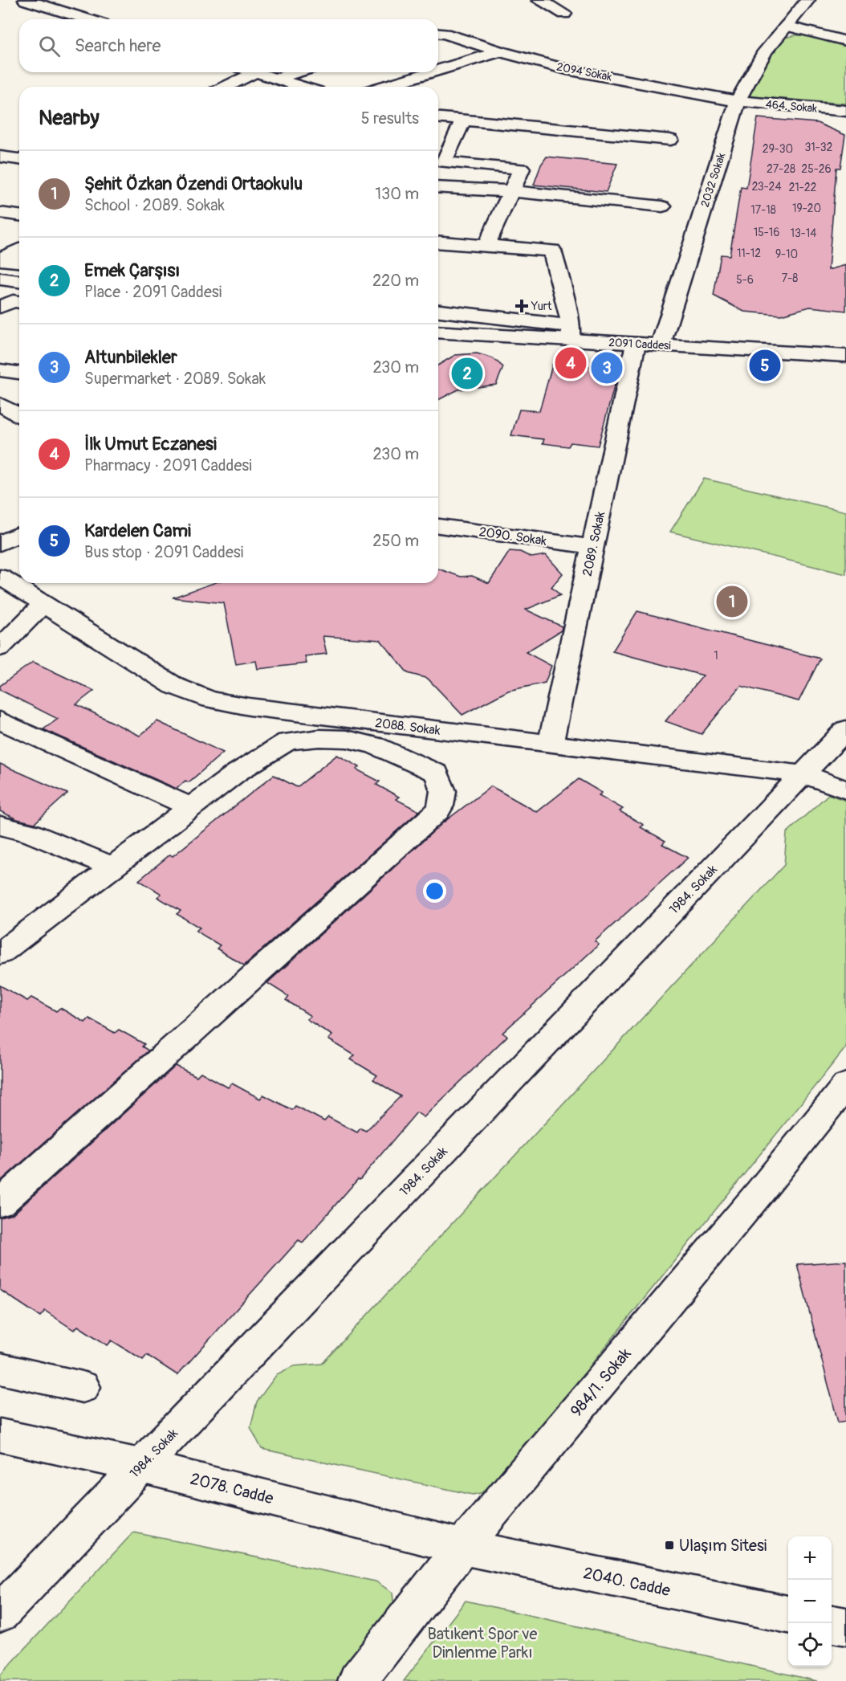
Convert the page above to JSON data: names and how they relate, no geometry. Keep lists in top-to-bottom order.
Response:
{
  "streets": {
    "street": [
      "2094 Sokak",
      "464. Sokak",
      "2032 Sokak",
      "2091 Caddesi",
      "2090. Sokak",
      "2089. Sokak",
      "2088. Sokak",
      "1984. Sokak",
      "984/1. Sokak",
      "2078. Cadde",
      "2040. Cadde"
    ]
  },
  "crossings": [
    ["2094 Sokak", "464. Sokak"],
    ["2094 Sokak", "2032 Sokak"],
    ["464. Sokak", "2032 Sokak"],
    ["2032 Sokak", "2091 Caddesi"],
    ["2091 Caddesi", "2089. Sokak"],
    ["2090. Sokak", "2089. Sokak"],
    ["2089. Sokak", "2088. Sokak"],
    ["2088. Sokak", "1984. Sokak"],
    ["1984. Sokak", "2078. Cadde"],
    ["984/1. Sokak", "2078. Cadde"],
    ["984/1. Sokak", "2040. Cadde"],
    ["2078. Cadde", "2040. Cadde"]
  ],
  "parks": ["Batıkent Spor ve Dinlenme Parkı"],
  "places": {
    "health": ["Yurt"],
    "transit": ["Ulaşım Sitesi"]
  },
  "house_numbers": [
    "31-32",
    "29-30",
    "27-28",
    "25-26",
    "23-24",
    "21-22",
    "19-20",
    "17-18",
    "15-16",
    "13-14",
    "11-12",
    "9-10",
    "7-8",
    "5-6",
    "1"
  ],
  "page": {
    "search": "Search here",
    "heading": ["Nearby", "5 results"],
    "list": [
      {
        "mark": "1",
        "name": "Şehit Özkan Özendi Ortaokulu",
        "note": "School · 2089. Sokak",
        "value": "130 m"
      },
      {
        "mark": "2",
        "name": "Emek Çarşısı",
        "note": "Place · 2091 Caddesi",
        "value": "220 m"
      },
      {
        "mark": "3",
        "name": "Altunbilekler",
        "note": "Supermarket · 2089. Sokak",
        "value": "230 m"
      },
      {
        "mark": "4",
        "name": "İlk Umut Eczanesi",
        "note": "Pharmacy · 2091 Caddesi",
        "value": "230 m"
      },
      {
        "mark": "5",
        "name": "Kardelen Cami",
        "note": "Bus stop · 2091 Caddesi",
        "value": "250 m"
      }
    ],
    "pins": [
      "4",
      "5",
      "3",
      "2",
      "1"
    ],
    "map_buttons": ["+", "−"]
  }
}
